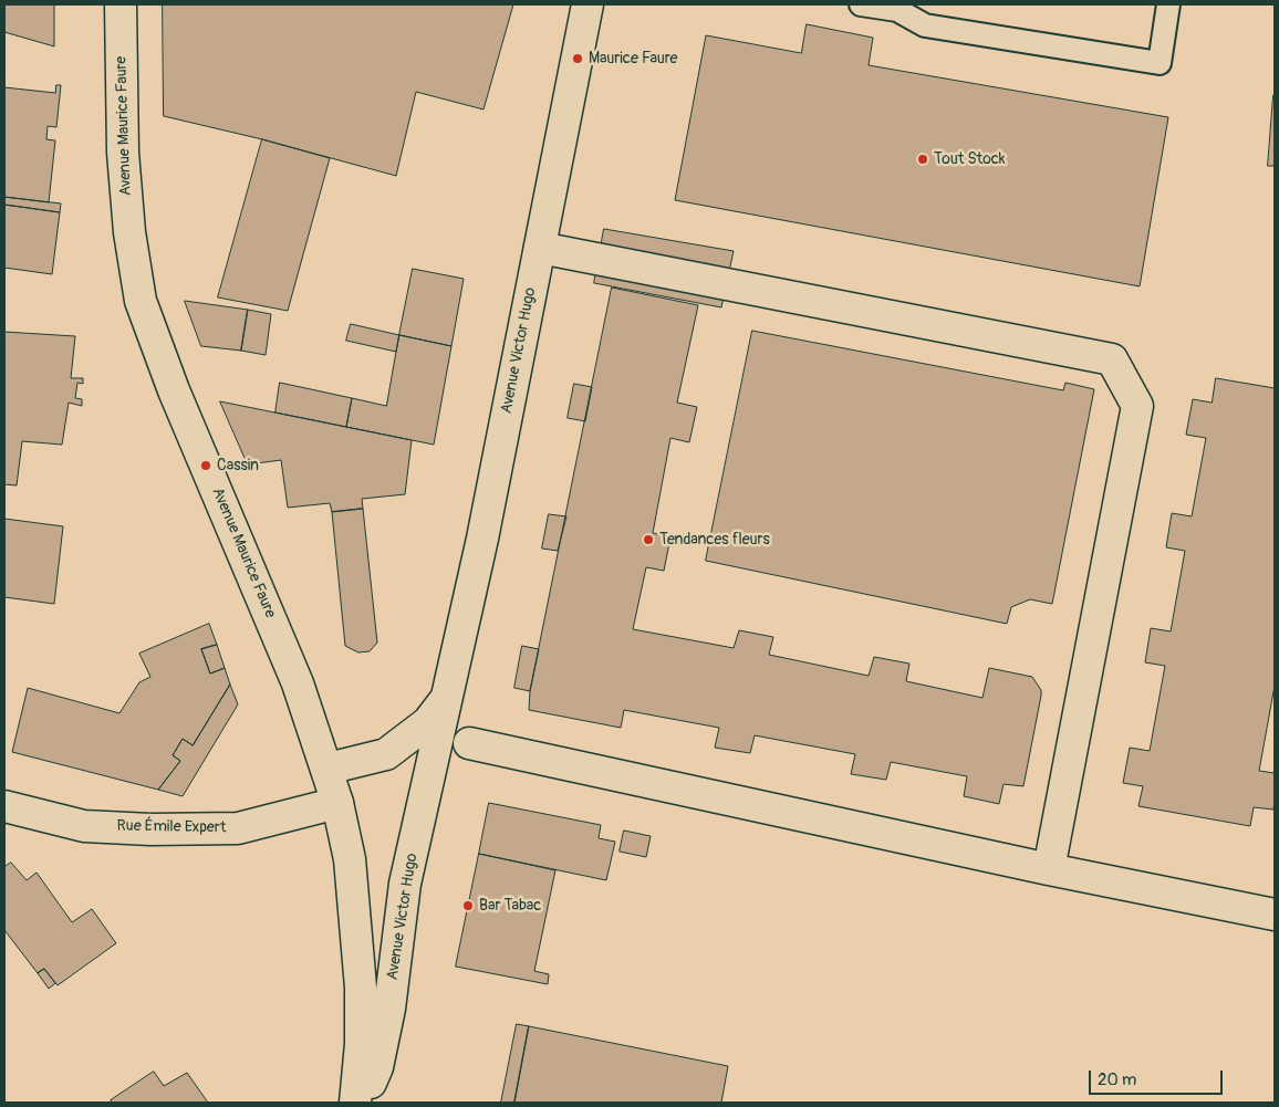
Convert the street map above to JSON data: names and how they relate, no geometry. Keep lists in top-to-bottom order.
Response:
{
  "streets": {
    "street": ["Avenue Maurice Faure", "Avenue Victor Hugo", "Rue Émile Expert"]
  },
  "crossings": [
    ["Avenue Maurice Faure", "Avenue Victor Hugo"],
    ["Avenue Maurice Faure", "Rue Émile Expert"]
  ],
  "places": [
    "Maurice Faure",
    "Tout Stock",
    "Cassin",
    "Tendances fleurs",
    "Bar Tabac"
  ],
  "scale_bar": "20 m"
}
